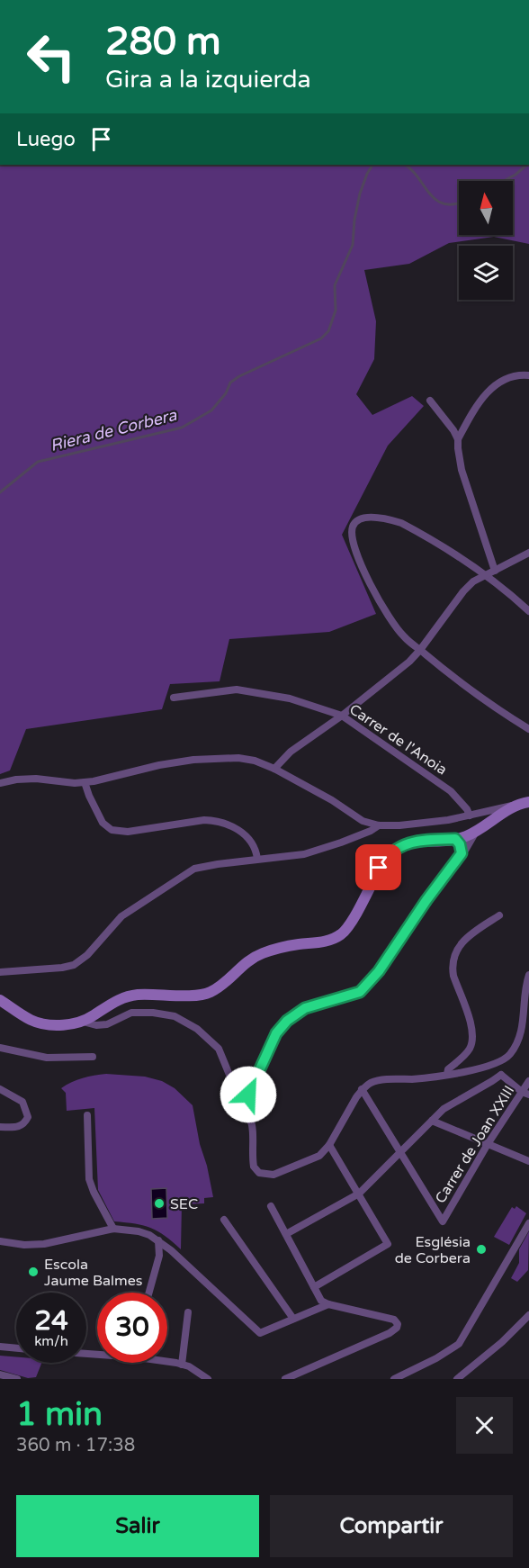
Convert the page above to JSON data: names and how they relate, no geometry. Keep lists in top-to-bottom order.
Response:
{
  "streets": {
    "street": ["Carrer de l'Anoia", "Carrer de Joan XXIII"]
  },
  "water": ["Riera de Corbera"],
  "places": ["SEC", "Església de Corbera", "Escola Jaume Balmes"],
  "north": "top",
  "page": {
    "turn": ["280 m", "Gira a la izquierda"],
    "then": "Luego",
    "speed": "24 km/h",
    "limit": "30",
    "heading": ["1 min", "360 m · 17:38"],
    "buttons": ["Salir", "Compartir"]
  }
}
